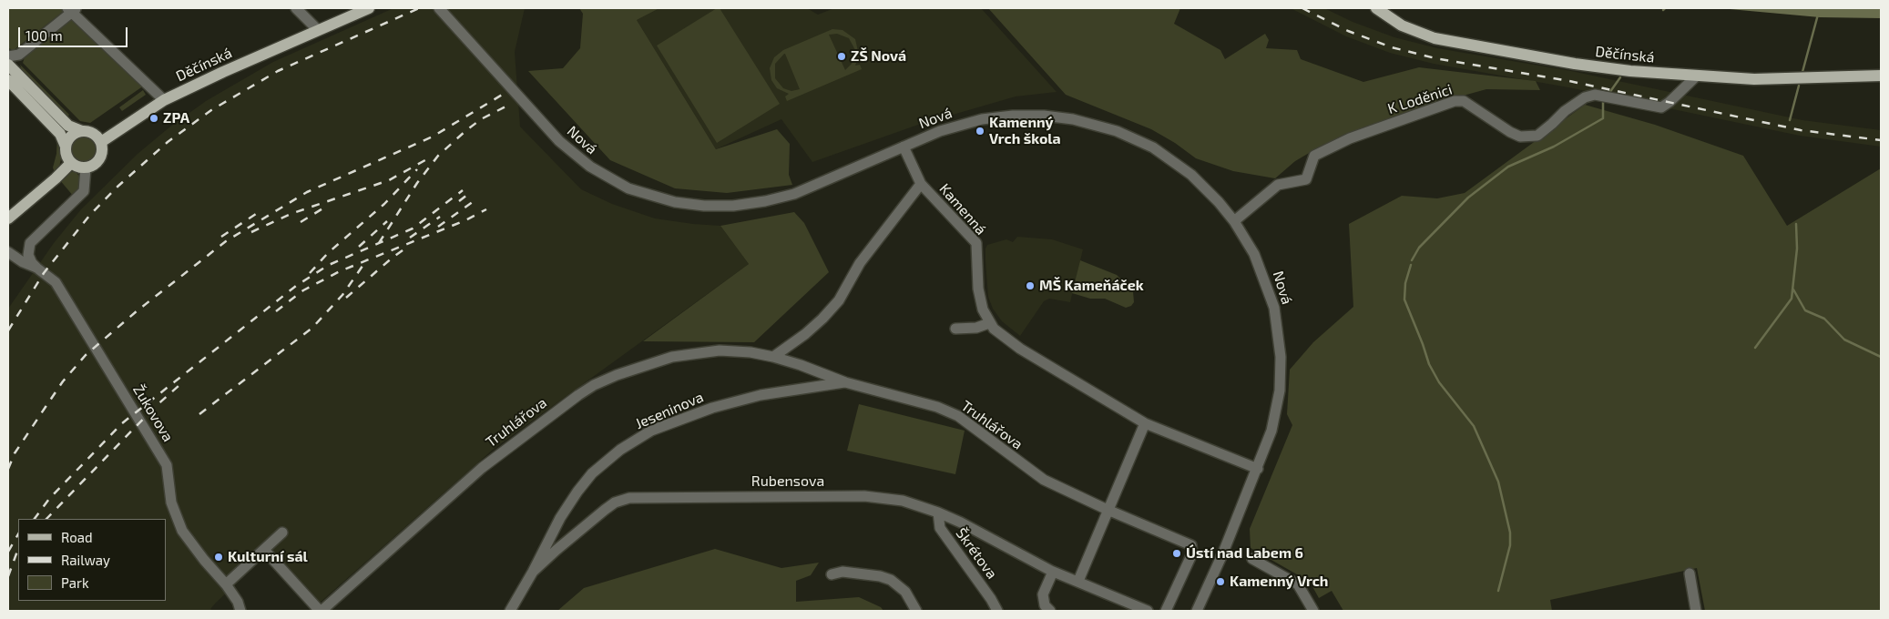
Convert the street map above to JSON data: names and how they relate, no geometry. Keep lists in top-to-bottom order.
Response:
{
  "streets": {
    "main road": ["Děčínská"],
    "street": [
      "K Loděnici",
      "Nová",
      "Kamenná",
      "Jeseninova",
      "Žukovova",
      "Truhlářova",
      "Rubensova",
      "Škrétova"
    ]
  },
  "crossings": [
    ["Děčínská", "K Loděnici"],
    ["K Loděnici", "Nová"],
    ["Nová", "Kamenná"],
    ["Jeseninova", "Truhlářova"],
    ["Jeseninova", "Rubensova"],
    ["Rubensova", "Škrétova"]
  ],
  "places": [
    "ZŠ Nová",
    "ZPA",
    "Kamenný Vrch škola",
    "MŠ Kameňáček",
    "Ústí nad Labem 6",
    "Kulturní sál",
    "Kamenný Vrch"
  ],
  "legend": ["Road", "Railway", "Park"],
  "scale_bar": "100 m"
}
